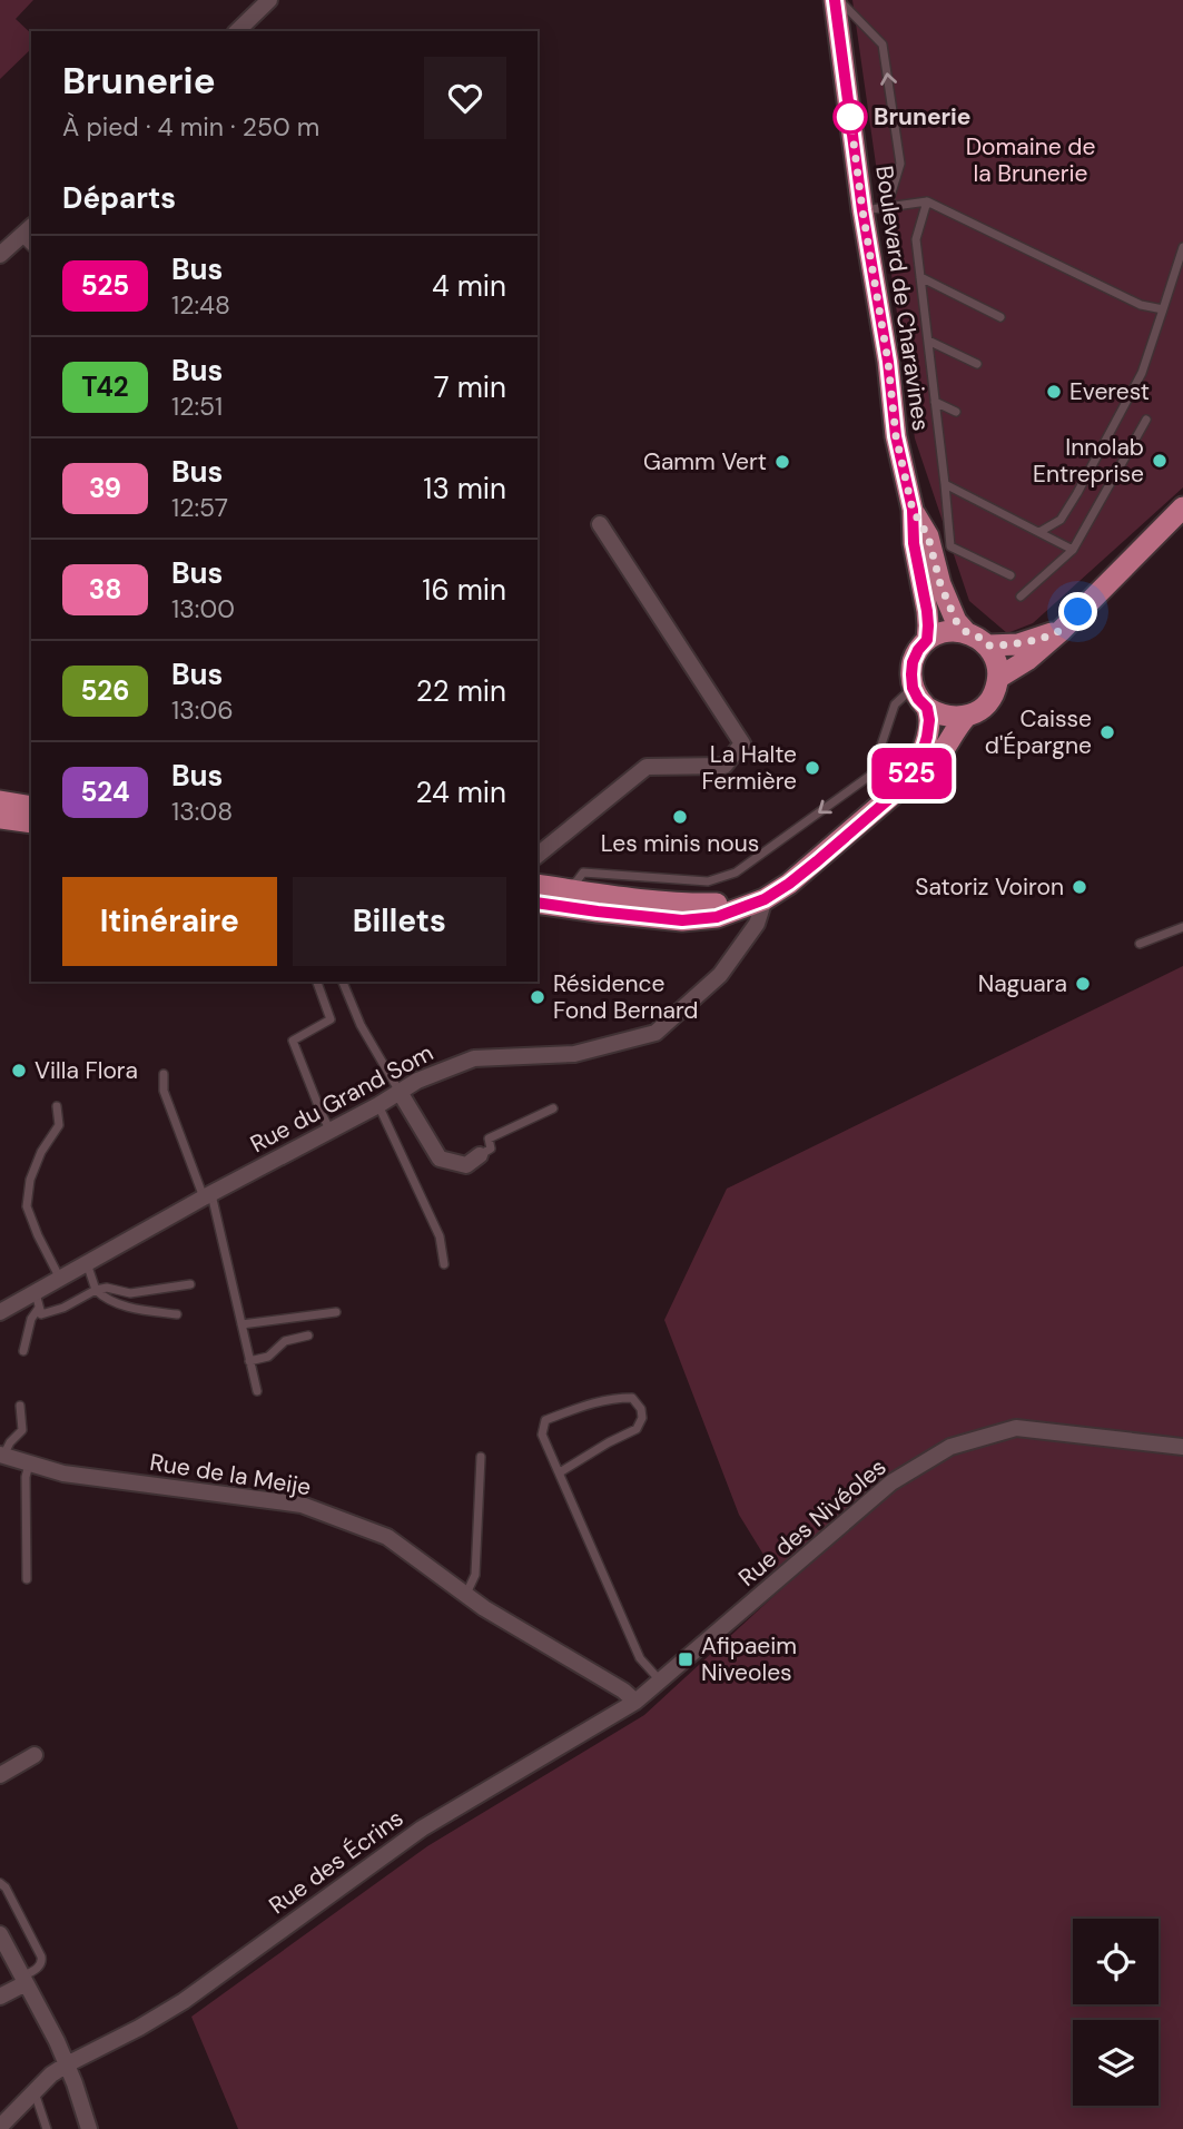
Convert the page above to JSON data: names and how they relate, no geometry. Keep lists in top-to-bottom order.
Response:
{
  "streets": {
    "main road": ["Boulevard de Charavines"],
    "street": [
      "Rue du Grand Som",
      "Rue de la Meije",
      "Rue des Nivéoles",
      "Rue des Écrins"
    ]
  },
  "crossings": [
    ["Rue de la Meije", "Rue des Nivéoles"],
    ["Rue de la Meije", "Rue des Écrins"],
    ["Rue des Nivéoles", "Rue des Écrins"]
  ],
  "parks": ["Domaine de la Brunerie"],
  "places": {
    "other": [
      "Brunerie",
      "Everest",
      "Innolab Entreprise",
      "Gamm Vert",
      "Caisse d'Épargne",
      "La Halte Fermière",
      "Les minis nous",
      "Satoriz Voiron",
      "Naguara",
      "Résidence Fond Bernard",
      "Villa Flora"
    ],
    "transit": ["Afipaeim Niveoles"]
  },
  "lines": ["bus line 525"],
  "page": {
    "on_map": "525",
    "heading": [
      ["Brunerie", "À pied · 4 min · 250 m"],
      "Départs"
    ],
    "list": [
      {
        "mark": "525",
        "name": "Bus",
        "note": "12:48",
        "value": "4 min"
      },
      {
        "mark": "T42",
        "name": "Bus",
        "note": "12:51",
        "value": "7 min"
      },
      {
        "mark": "39",
        "name": "Bus",
        "note": "12:57",
        "value": "13 min"
      },
      {
        "mark": "38",
        "name": "Bus",
        "note": "13:00",
        "value": "16 min"
      },
      {
        "mark": "526",
        "name": "Bus",
        "note": "13:06",
        "value": "22 min"
      },
      {
        "mark": "524",
        "name": "Bus",
        "note": "13:08",
        "value": "24 min"
      }
    ],
    "buttons": ["Itinéraire", "Billets"]
  }
}
